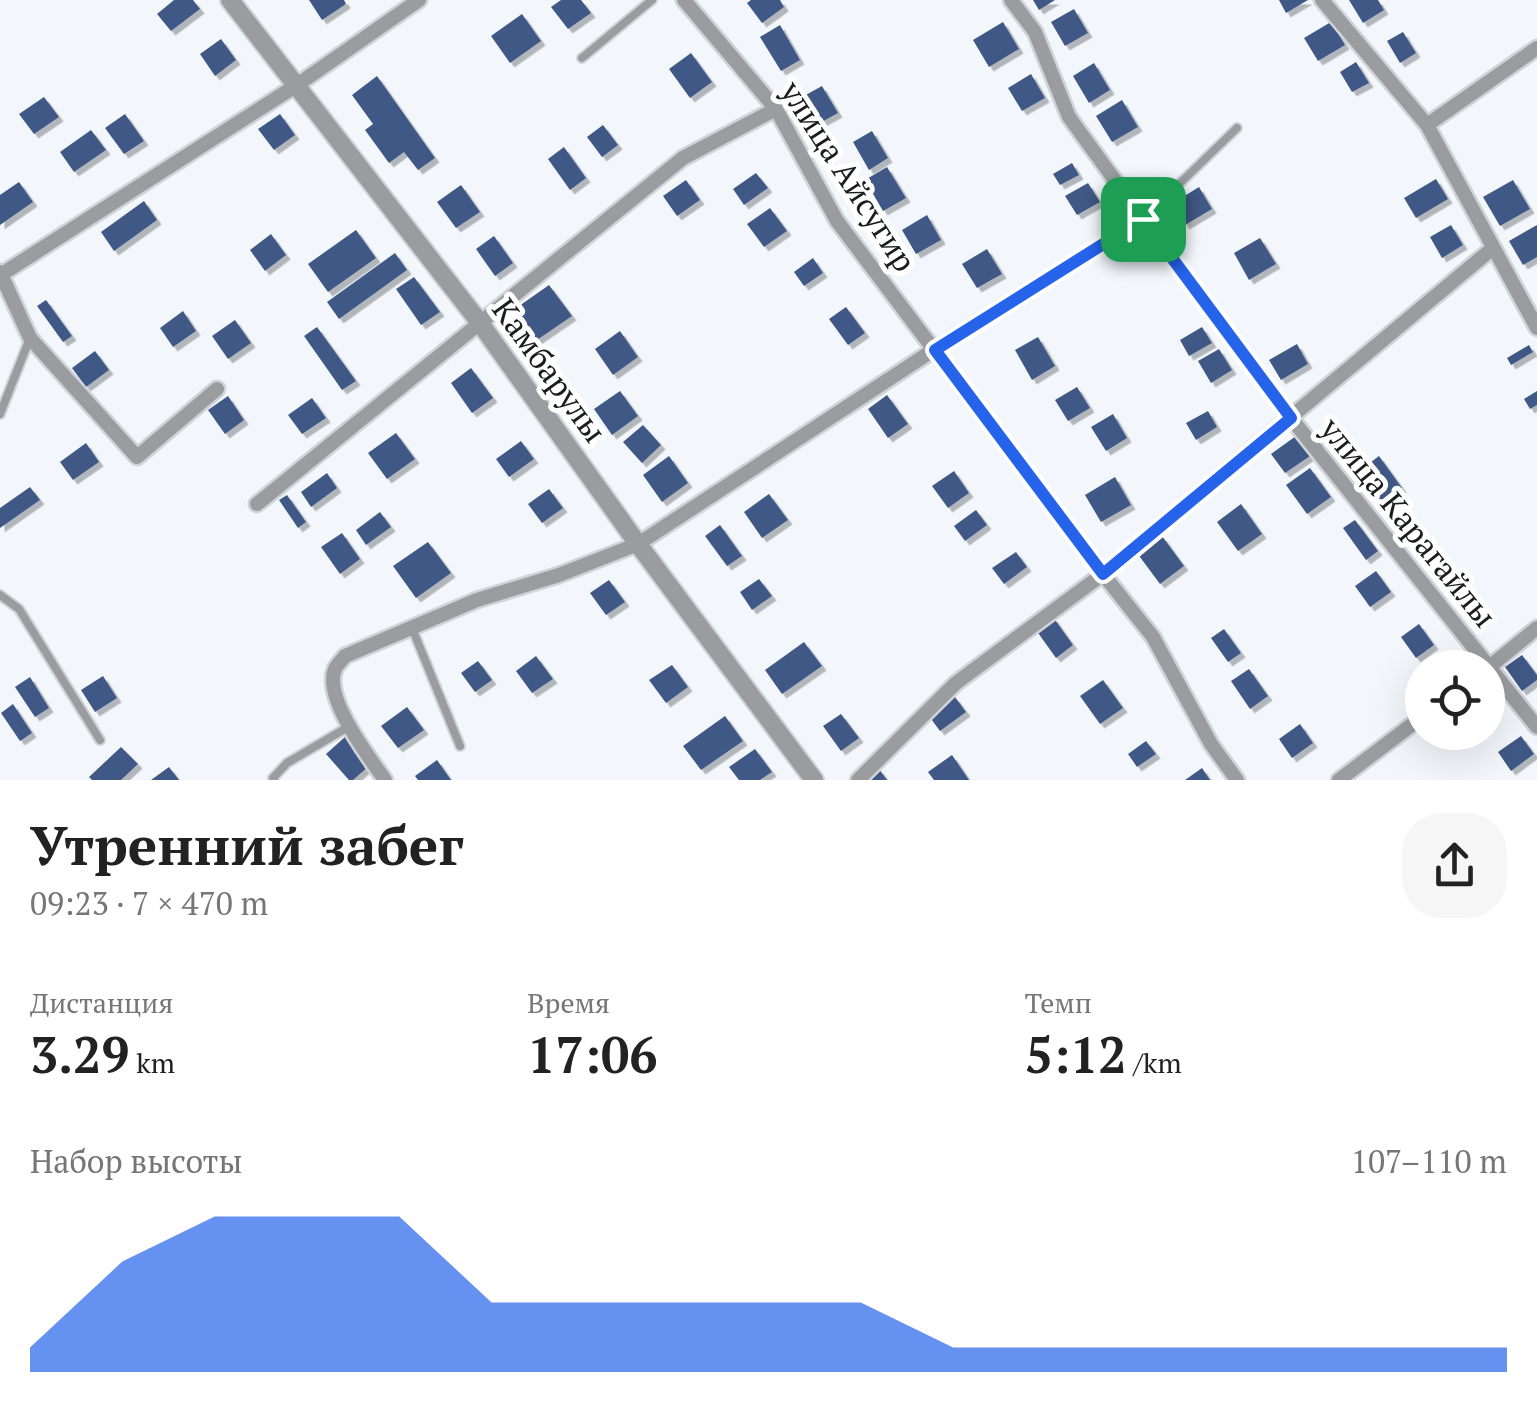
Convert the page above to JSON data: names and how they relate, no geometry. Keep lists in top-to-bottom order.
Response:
{
  "streets": {
    "street": ["улица Айсугир", "Камбарулы", "улица Карагайлы"]
  },
  "page": {
    "heading": ["Утренний забег", "09:23 · 7 × 470 m"],
    "stats": [
      ["Дистанция", "3.29 km"],
      ["Время", "17:06"],
      ["Темп", "5:12 /km"]
    ],
    "chart": ["Набор высоты", "107–110 m"]
  }
}
